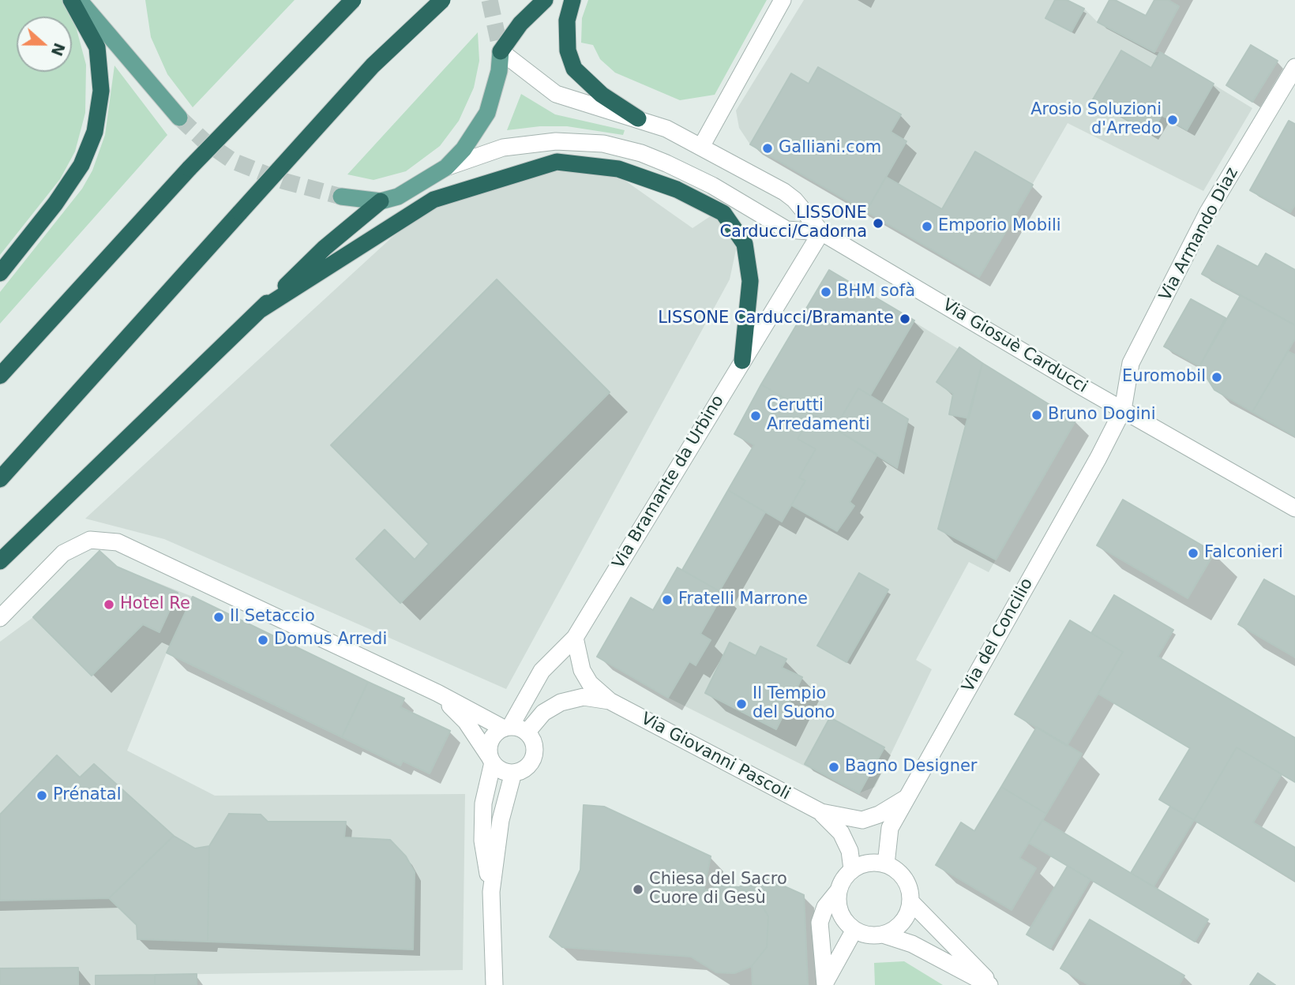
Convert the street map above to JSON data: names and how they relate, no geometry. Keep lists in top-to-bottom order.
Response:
{
  "streets": {
    "main road": ["Via Giosuè Carducci"],
    "street": [
      "Via Armando Diaz",
      "Via Bramante da Urbino",
      "Via del Concilio",
      "Via Giovanni Pascoli"
    ]
  },
  "crossings": [
    ["Via Armando Diaz", "Via Giosuè Carducci"],
    ["Via Armando Diaz", "Via del Concilio"],
    ["Via Giosuè Carducci", "Via Bramante da Urbino"],
    ["Via Giosuè Carducci", "Via del Concilio"],
    ["Via Bramante da Urbino", "Via Giovanni Pascoli"],
    ["Via del Concilio", "Via Giovanni Pascoli"]
  ],
  "places": [
    "Arosio Soluzioni d'Arredo",
    "Galliani.com",
    "LISSONE Carducci/Cadorna",
    "Emporio Mobili",
    "BHM sofà",
    "LISSONE Carducci/Bramante",
    "Euromobil",
    "Bruno Dogini",
    "Cerutti Arredamenti",
    "Falconieri",
    "Fratelli Marrone",
    "Hotel Re",
    "Il Setaccio",
    "Domus Arredi",
    "Il Tempio del Suono",
    "Bagno Designer",
    "Prénatal",
    "Chiesa del Sacro Cuore di Gesù"
  ],
  "north": "right"
}
